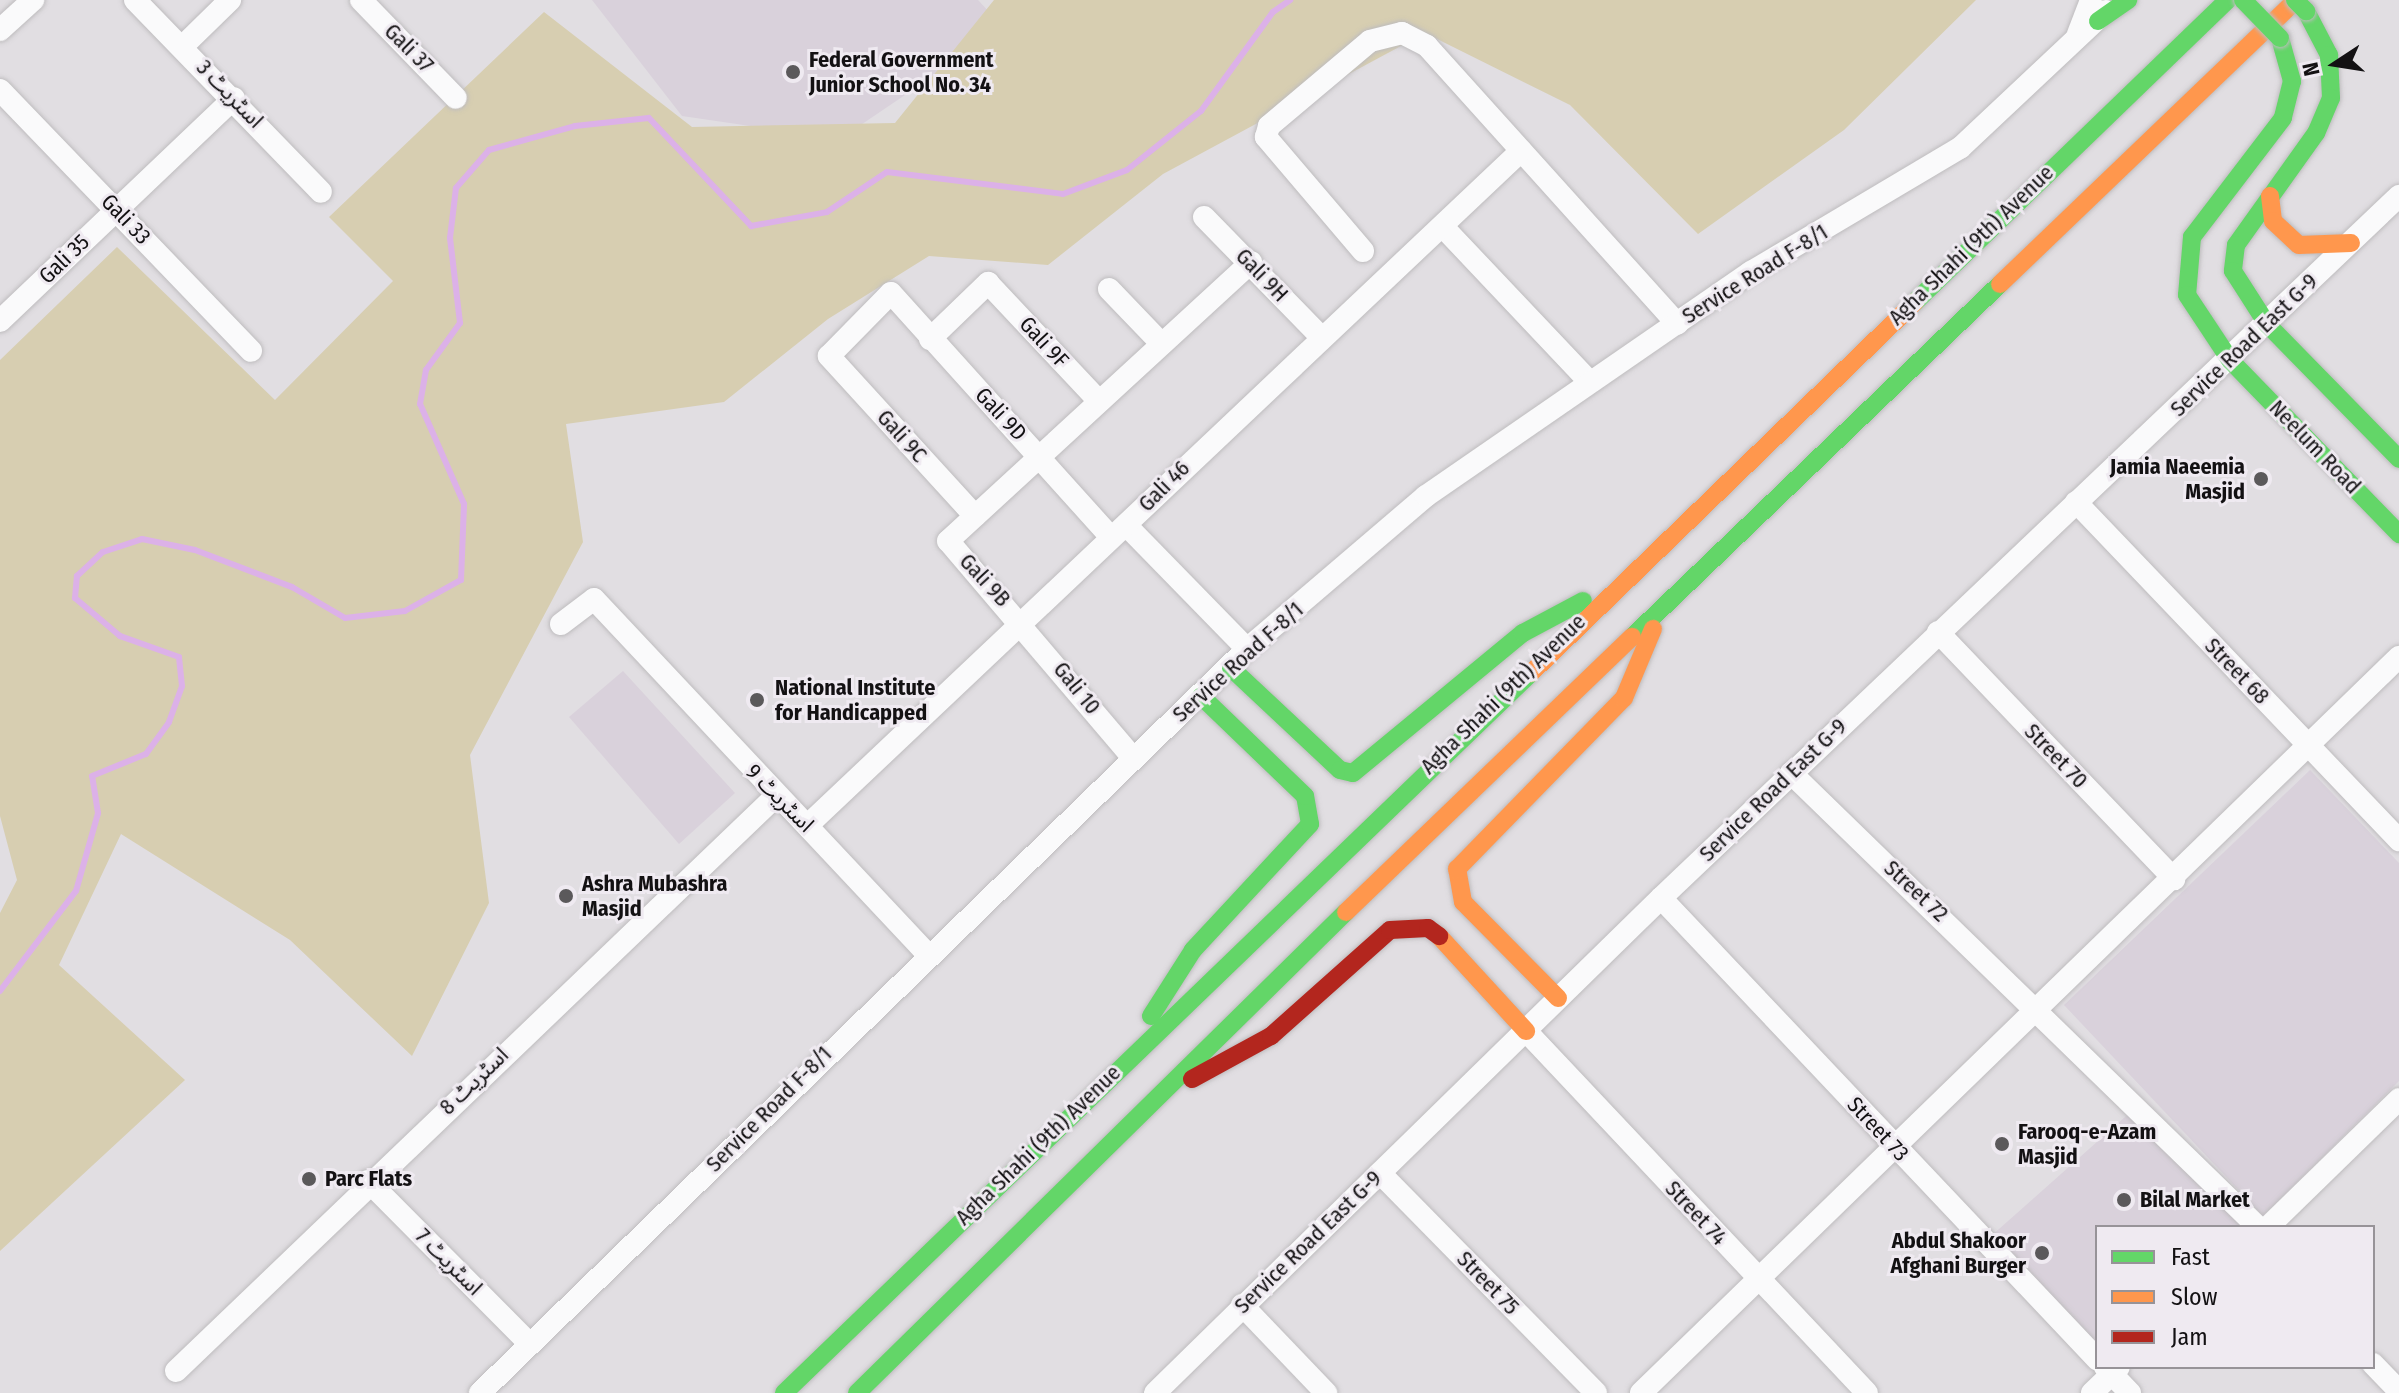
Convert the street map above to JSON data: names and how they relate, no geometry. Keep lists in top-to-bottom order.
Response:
{
  "streets": {
    "main road": ["Agha Shahi (9th) Avenue", "Neelum Road"],
    "street": [
      "Gali 37",
      "اسٹریٹ 3",
      "Gali 33",
      "Gali 35",
      "Service Road F-8/1",
      "Gali 9H",
      "Gali 9F",
      "Service Road East G-9",
      "Gali 9D",
      "Gali 9C",
      "Gali 46",
      "Gali 9B",
      "Street 68",
      "Gali 10",
      "Street 70",
      "اسٹریٹ 9",
      "Street 72",
      "اسٹریٹ 8",
      "Street 73",
      "Street 74",
      "اسٹریٹ 7",
      "Street 75"
    ]
  },
  "crossings": [
    ["اسٹریٹ 3", "Gali 35"],
    ["Gali 33", "Gali 35"],
    ["Service Road F-8/1", "Gali 9D"],
    ["Service Road F-8/1", "Gali 10"],
    ["Service Road F-8/1", "اسٹریٹ 9"],
    ["Service Road F-8/1", "اسٹریٹ 7"],
    ["Gali 9H", "Gali 46"],
    ["Gali 9F", "Gali 9D"],
    ["Service Road East G-9", "Neelum Road"],
    ["Service Road East G-9", "Street 68"],
    ["Service Road East G-9", "Street 70"],
    ["Service Road East G-9", "Street 72"],
    ["Service Road East G-9", "Street 73"],
    ["Service Road East G-9", "Street 74"],
    ["Service Road East G-9", "Street 75"],
    ["Gali 9D", "Gali 9C"],
    ["Gali 9D", "Gali 46"],
    ["Gali 9C", "Gali 9B"],
    ["Gali 46", "Gali 9B"],
    ["Gali 46", "Gali 10"],
    ["Gali 46", "اسٹریٹ 9"],
    ["Gali 9B", "Gali 10"],
    ["اسٹریٹ 9", "اسٹریٹ 8"],
    ["اسٹریٹ 8", "اسٹریٹ 7"]
  ],
  "places": [
    "Federal Government Junior School No. 34",
    "Jamia Naeemia Masjid",
    "National Institute for Handicapped",
    "Ashra Mubashra Masjid",
    "Farooq-e-Azam Masjid",
    "Parc Flats",
    "Bilal Market",
    "Abdul Shakoor Afghani Burger"
  ],
  "legend": ["Fast", "Slow", "Jam"],
  "north": "left"
}
